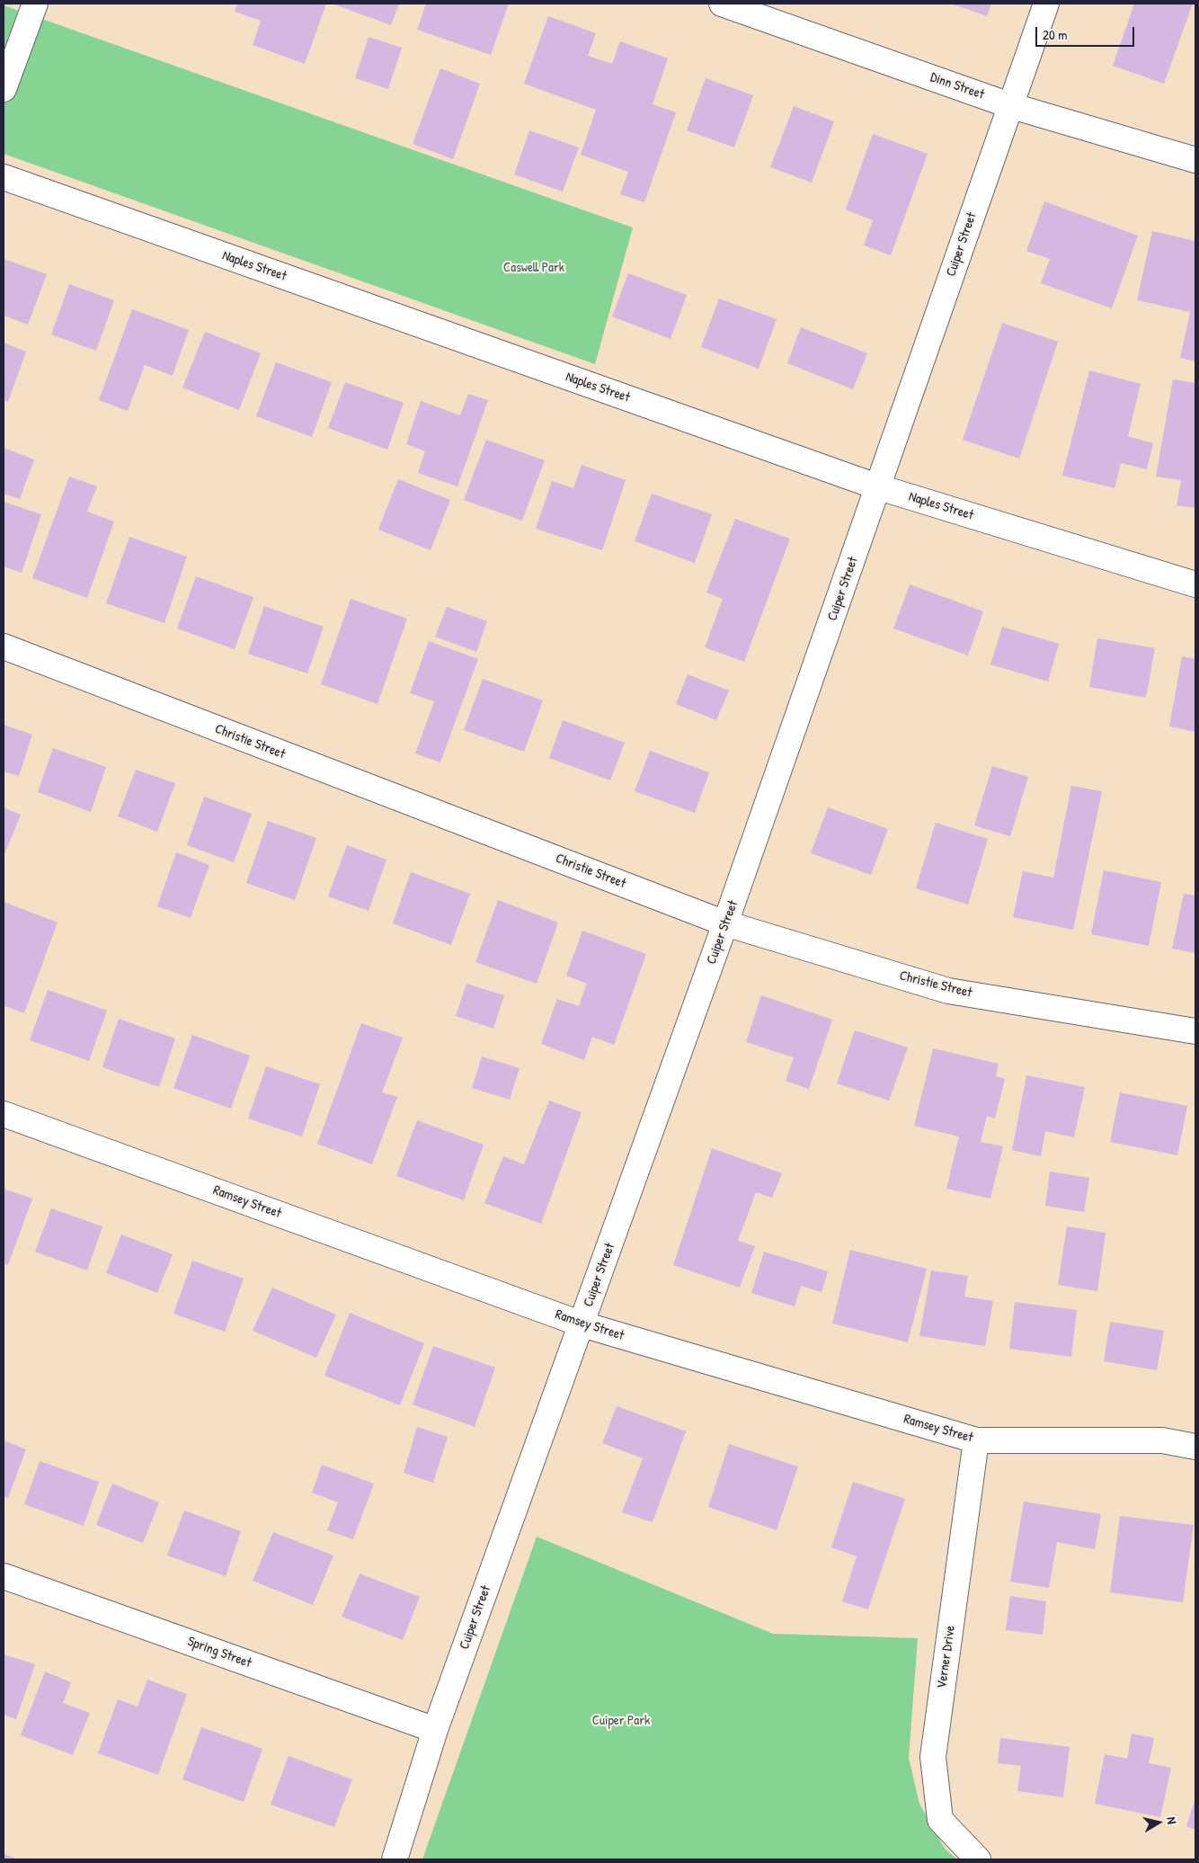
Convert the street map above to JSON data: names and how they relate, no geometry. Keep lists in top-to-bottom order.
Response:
{
  "streets": {
    "street": [
      "Dinn Street",
      "Cuiper Street",
      "Naples Street",
      "Christie Street",
      "Ramsey Street",
      "Spring Street",
      "Verner Drive"
    ]
  },
  "crossings": [
    ["Dinn Street", "Cuiper Street"],
    ["Cuiper Street", "Naples Street"],
    ["Cuiper Street", "Christie Street"],
    ["Cuiper Street", "Ramsey Street"],
    ["Cuiper Street", "Spring Street"],
    ["Ramsey Street", "Verner Drive"]
  ],
  "parks": ["Caswell Park", "Cuiper Park"],
  "scale_bar": "20 m",
  "north": "right"
}
